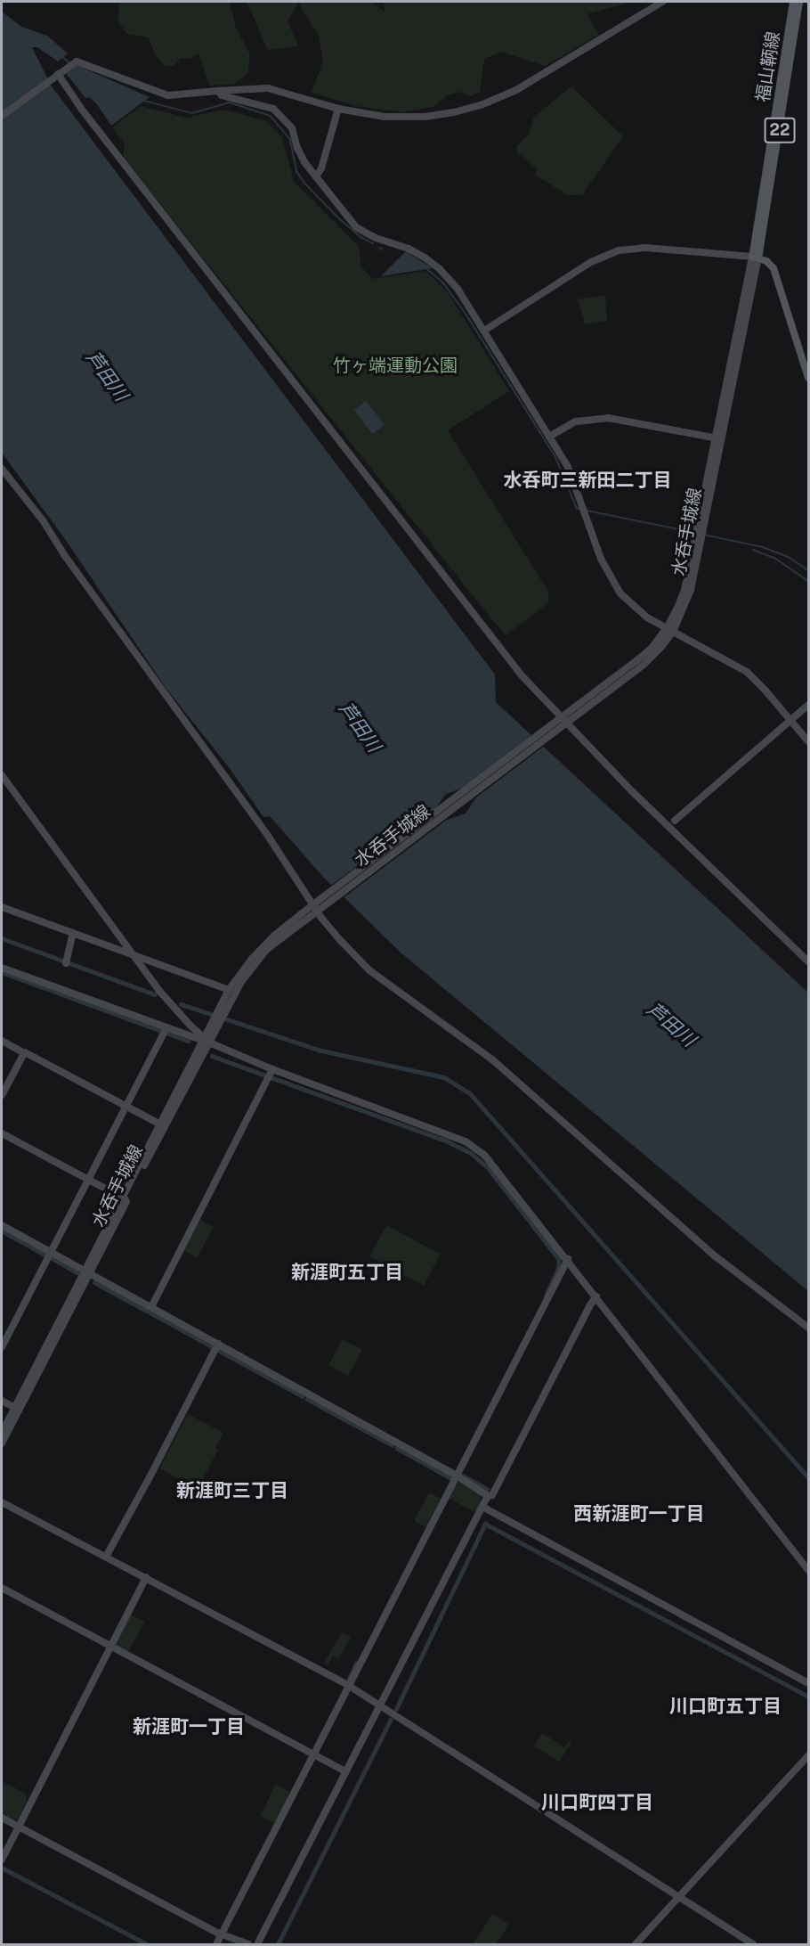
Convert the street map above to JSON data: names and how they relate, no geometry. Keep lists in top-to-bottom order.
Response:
{
  "streets": {
    "main road": ["福山鞆線", "22"],
    "street": ["水呑手城線"]
  },
  "crossings": [
    ["福山鞆線", "水呑手城線"]
  ],
  "districts": [
    "水呑町三新田二丁目",
    "新涯町五丁目",
    "新涯町三丁目",
    "西新涯町一丁目",
    "川口町五丁目",
    "新涯町一丁目",
    "川口町四丁目"
  ],
  "water": ["芦田川"],
  "parks": ["竹ヶ端運動公園"]
}
